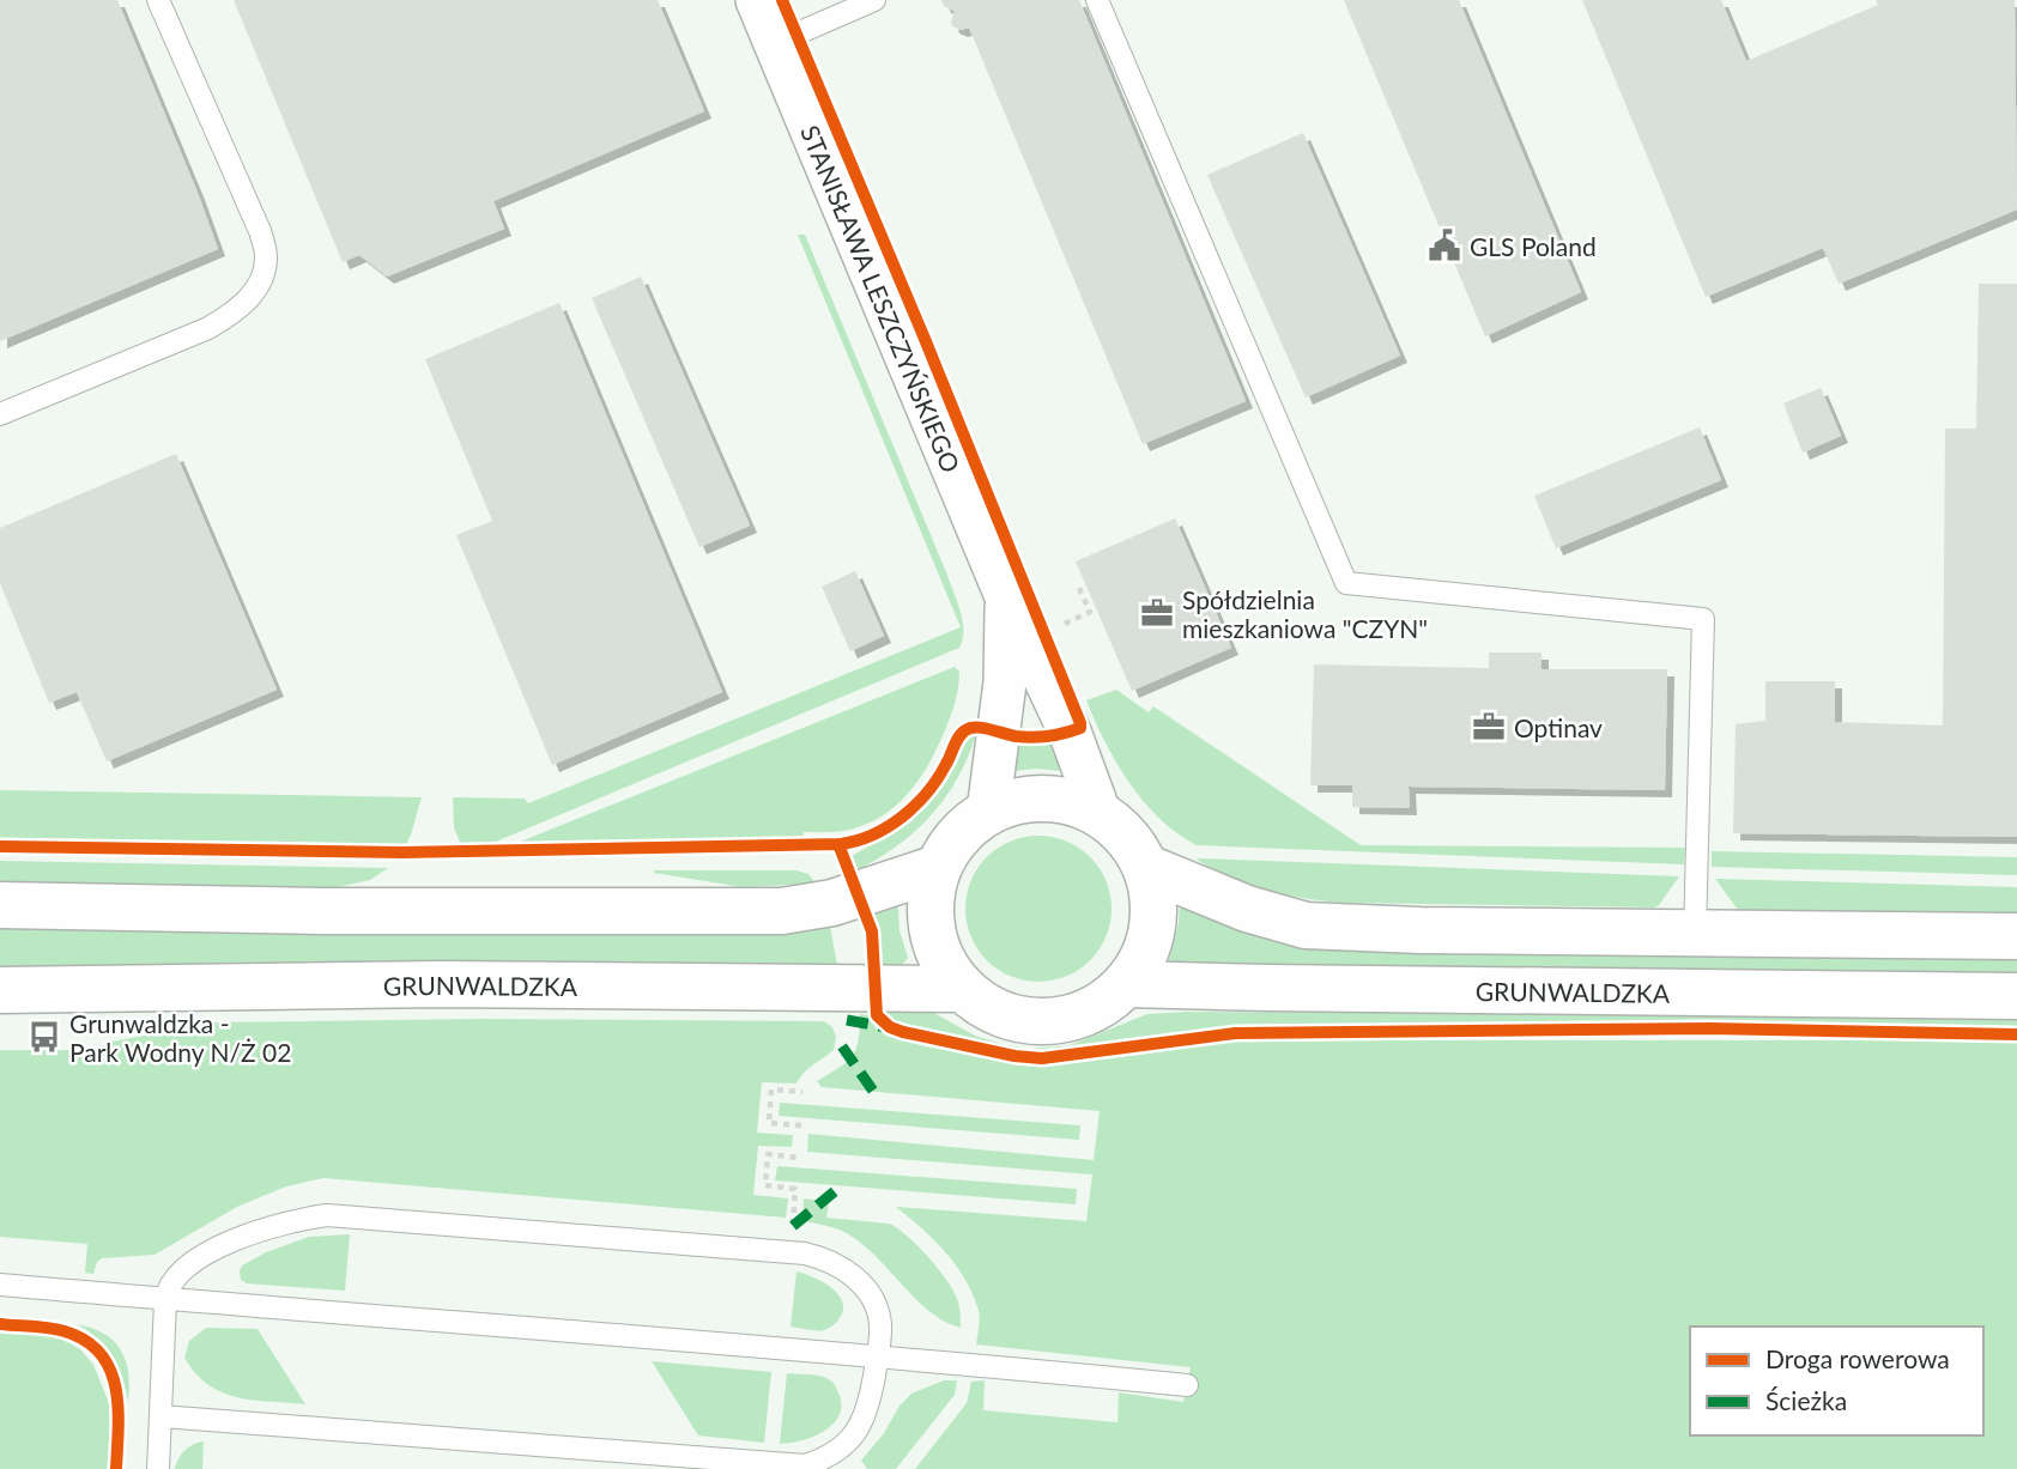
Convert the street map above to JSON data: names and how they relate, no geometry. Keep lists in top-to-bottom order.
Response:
{
  "streets": {
    "street": ["STANISŁAWA LESZCZYŃSKIEGO", "GRUNWALDZKA"]
  },
  "crossings": [
    ["STANISŁAWA LESZCZYŃSKIEGO", "GRUNWALDZKA"]
  ],
  "places": {
    "public building": ["GLS Poland"],
    "office": ["Spółdzielnia mieszkaniowa \"CZYN\"", "Optinav"],
    "bus stop": ["Grunwaldzka - Park Wodny N/Ż 02"]
  },
  "legend": ["Droga rowerowa", "Ścieżka"]
}
